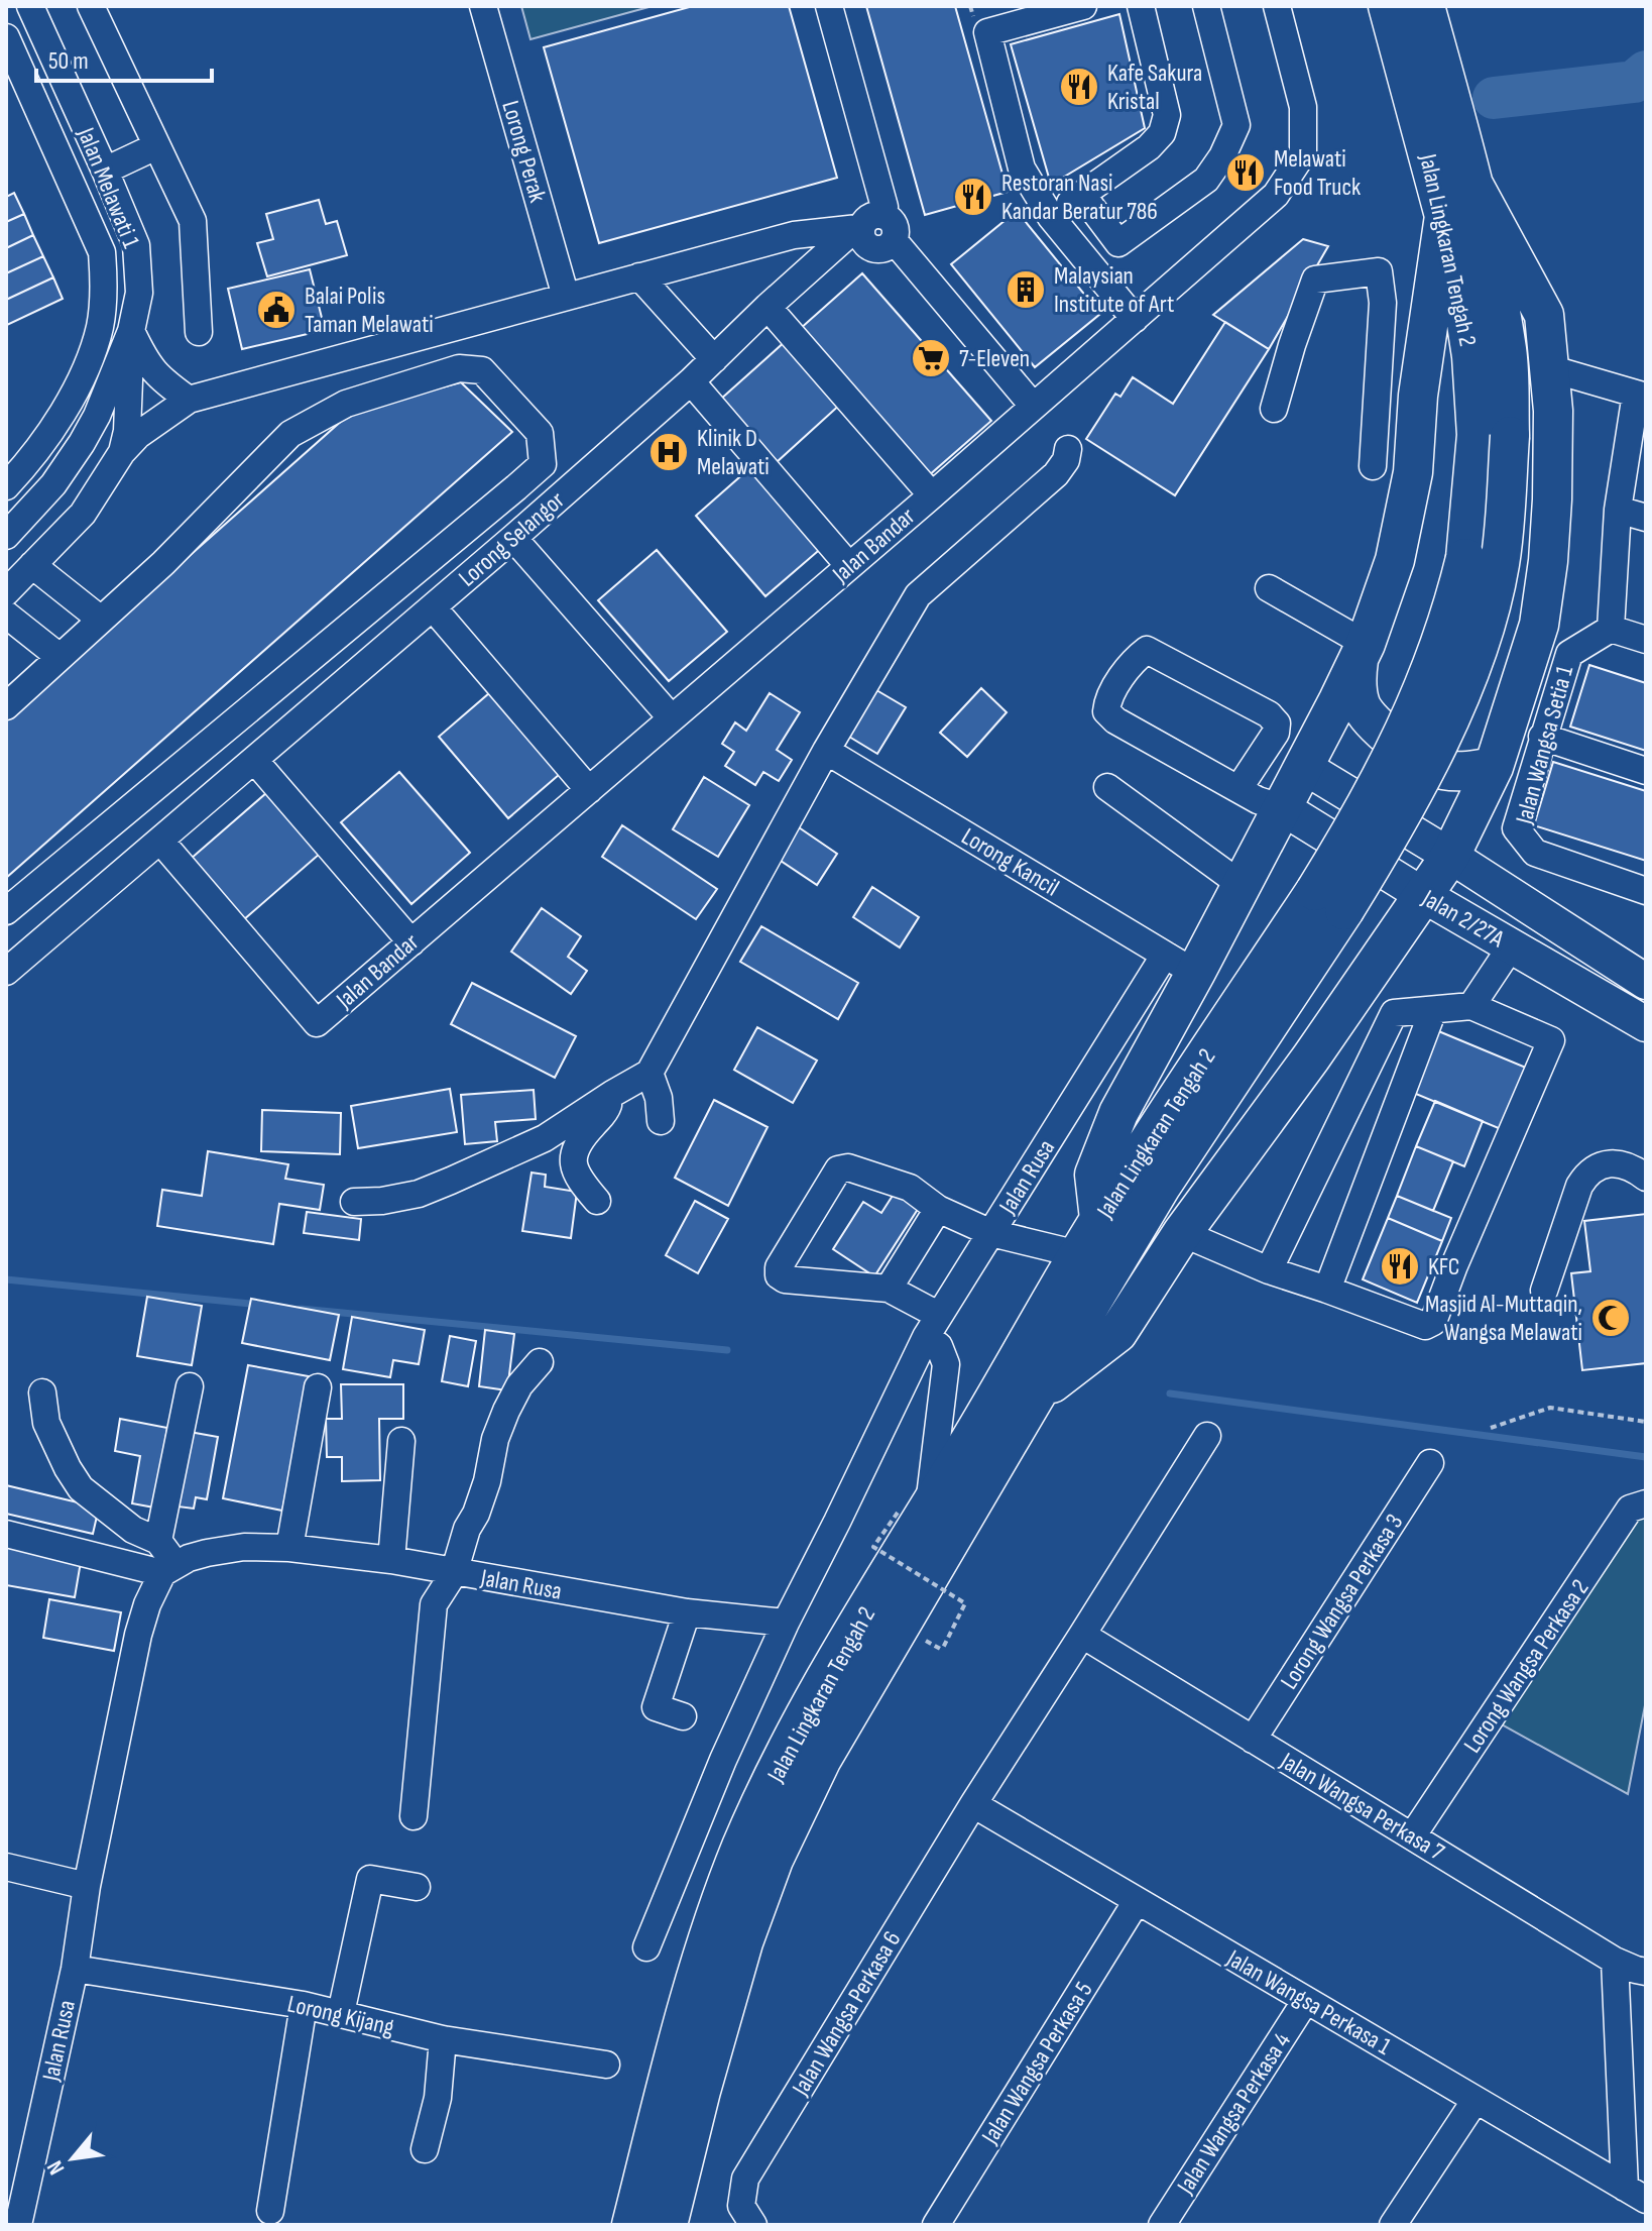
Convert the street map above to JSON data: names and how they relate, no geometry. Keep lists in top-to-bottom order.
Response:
{
  "streets": {
    "highway": ["Jalan Lingkaran Tengah 2"],
    "main road": ["Jalan 2/27A"],
    "street": [
      "Lorong Perak",
      "Jalan Melawati 1",
      "Lorong Selangor",
      "Jalan Bandar",
      "Jalan Wangsa Setia 1",
      "Lorong Kancil",
      "Jalan Rusa",
      "Lorong Wangsa Perkasa 3",
      "Lorong Wangsa Perkasa 2",
      "Jalan Wangsa Perkasa 7",
      "Jalan Wangsa Perkasa 1",
      "Jalan Wangsa Perkasa 6",
      "Lorong Kijang",
      "Jalan Wangsa Perkasa 5",
      "Jalan Wangsa Perkasa 4"
    ]
  },
  "crossings": [
    ["Lorong Selangor", "Jalan Bandar"],
    ["Lorong Kancil", "Jalan Rusa"],
    ["Jalan Rusa", "Lorong Kijang"],
    ["Lorong Wangsa Perkasa 3", "Jalan Wangsa Perkasa 7"],
    ["Lorong Wangsa Perkasa 2", "Jalan Wangsa Perkasa 7"],
    ["Jalan Wangsa Perkasa 7", "Jalan Wangsa Perkasa 6"],
    ["Jalan Wangsa Perkasa 1", "Jalan Wangsa Perkasa 6"],
    ["Jalan Wangsa Perkasa 1", "Jalan Wangsa Perkasa 5"],
    ["Jalan Wangsa Perkasa 1", "Jalan Wangsa Perkasa 4"]
  ],
  "places": {
    "restaurant": [
      "Kafe Sakura Kristal",
      "Melawati Food Truck",
      "Restoran Nasi Kandar Beratur 786",
      "KFC"
    ],
    "building": ["Malaysian Institute of Art"],
    "public building": ["Balai Polis Taman Melawati"],
    "supermarket": ["7-Eleven"],
    "hospital": ["Klinik D Melawati"],
    "mosque": ["Masjid Al-Muttaqin, Wangsa Melawati"]
  },
  "scale_bar": "50 m",
  "north": "bottom left"
}
